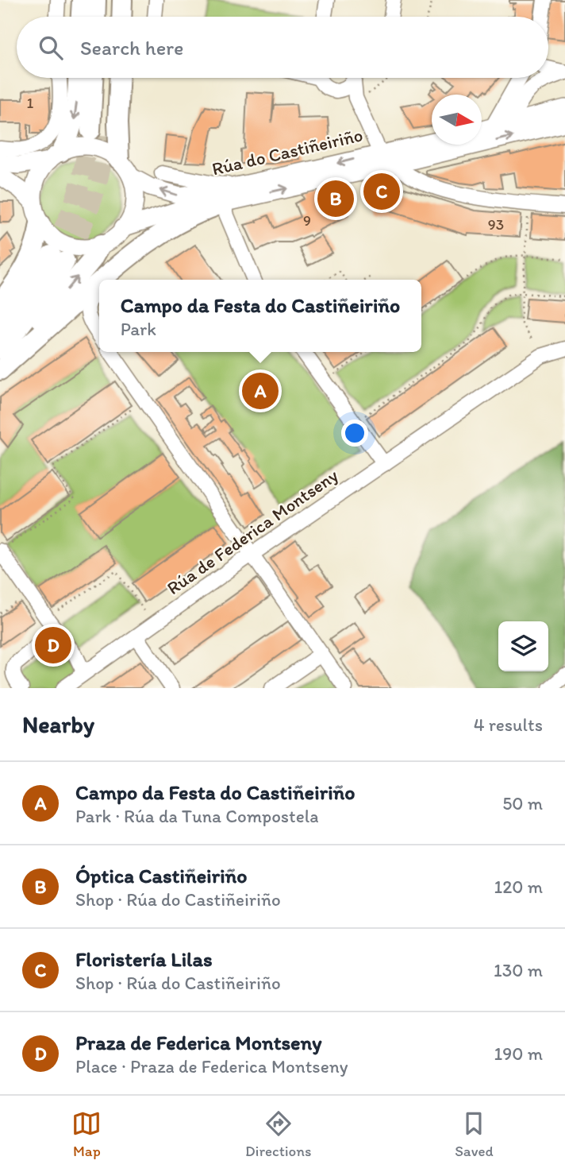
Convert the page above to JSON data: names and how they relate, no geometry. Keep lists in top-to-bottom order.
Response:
{
  "streets": {
    "main road": ["Rúa do Castiñeiriño"],
    "street": ["Rúa de Federica Montseny"]
  },
  "house_numbers": ["1", "9", "93"],
  "north": "right",
  "page": {
    "search": "Search here",
    "pins": [
      "C",
      "B",
      "A",
      "D"
    ],
    "popup": ["Campo da Festa do Castiñeiriño", "Park"],
    "heading": ["Nearby", "4 results"],
    "list": [
      {
        "mark": "A",
        "name": "Campo da Festa do Castiñeiriño",
        "note": "Park · Rúa da Tuna Compostela",
        "value": "50 m"
      },
      {
        "mark": "B",
        "name": "Óptica Castiñeiriño",
        "note": "Shop · Rúa do Castiñeiriño",
        "value": "120 m"
      },
      {
        "mark": "C",
        "name": "Floristería Lilas",
        "note": "Shop · Rúa do Castiñeiriño",
        "value": "130 m"
      },
      {
        "mark": "D",
        "name": "Praza de Federica Montseny",
        "note": "Place · Praza de Federica Montseny",
        "value": "190 m"
      }
    ],
    "nav": ["Map", "Directions", "Saved"]
  }
}
